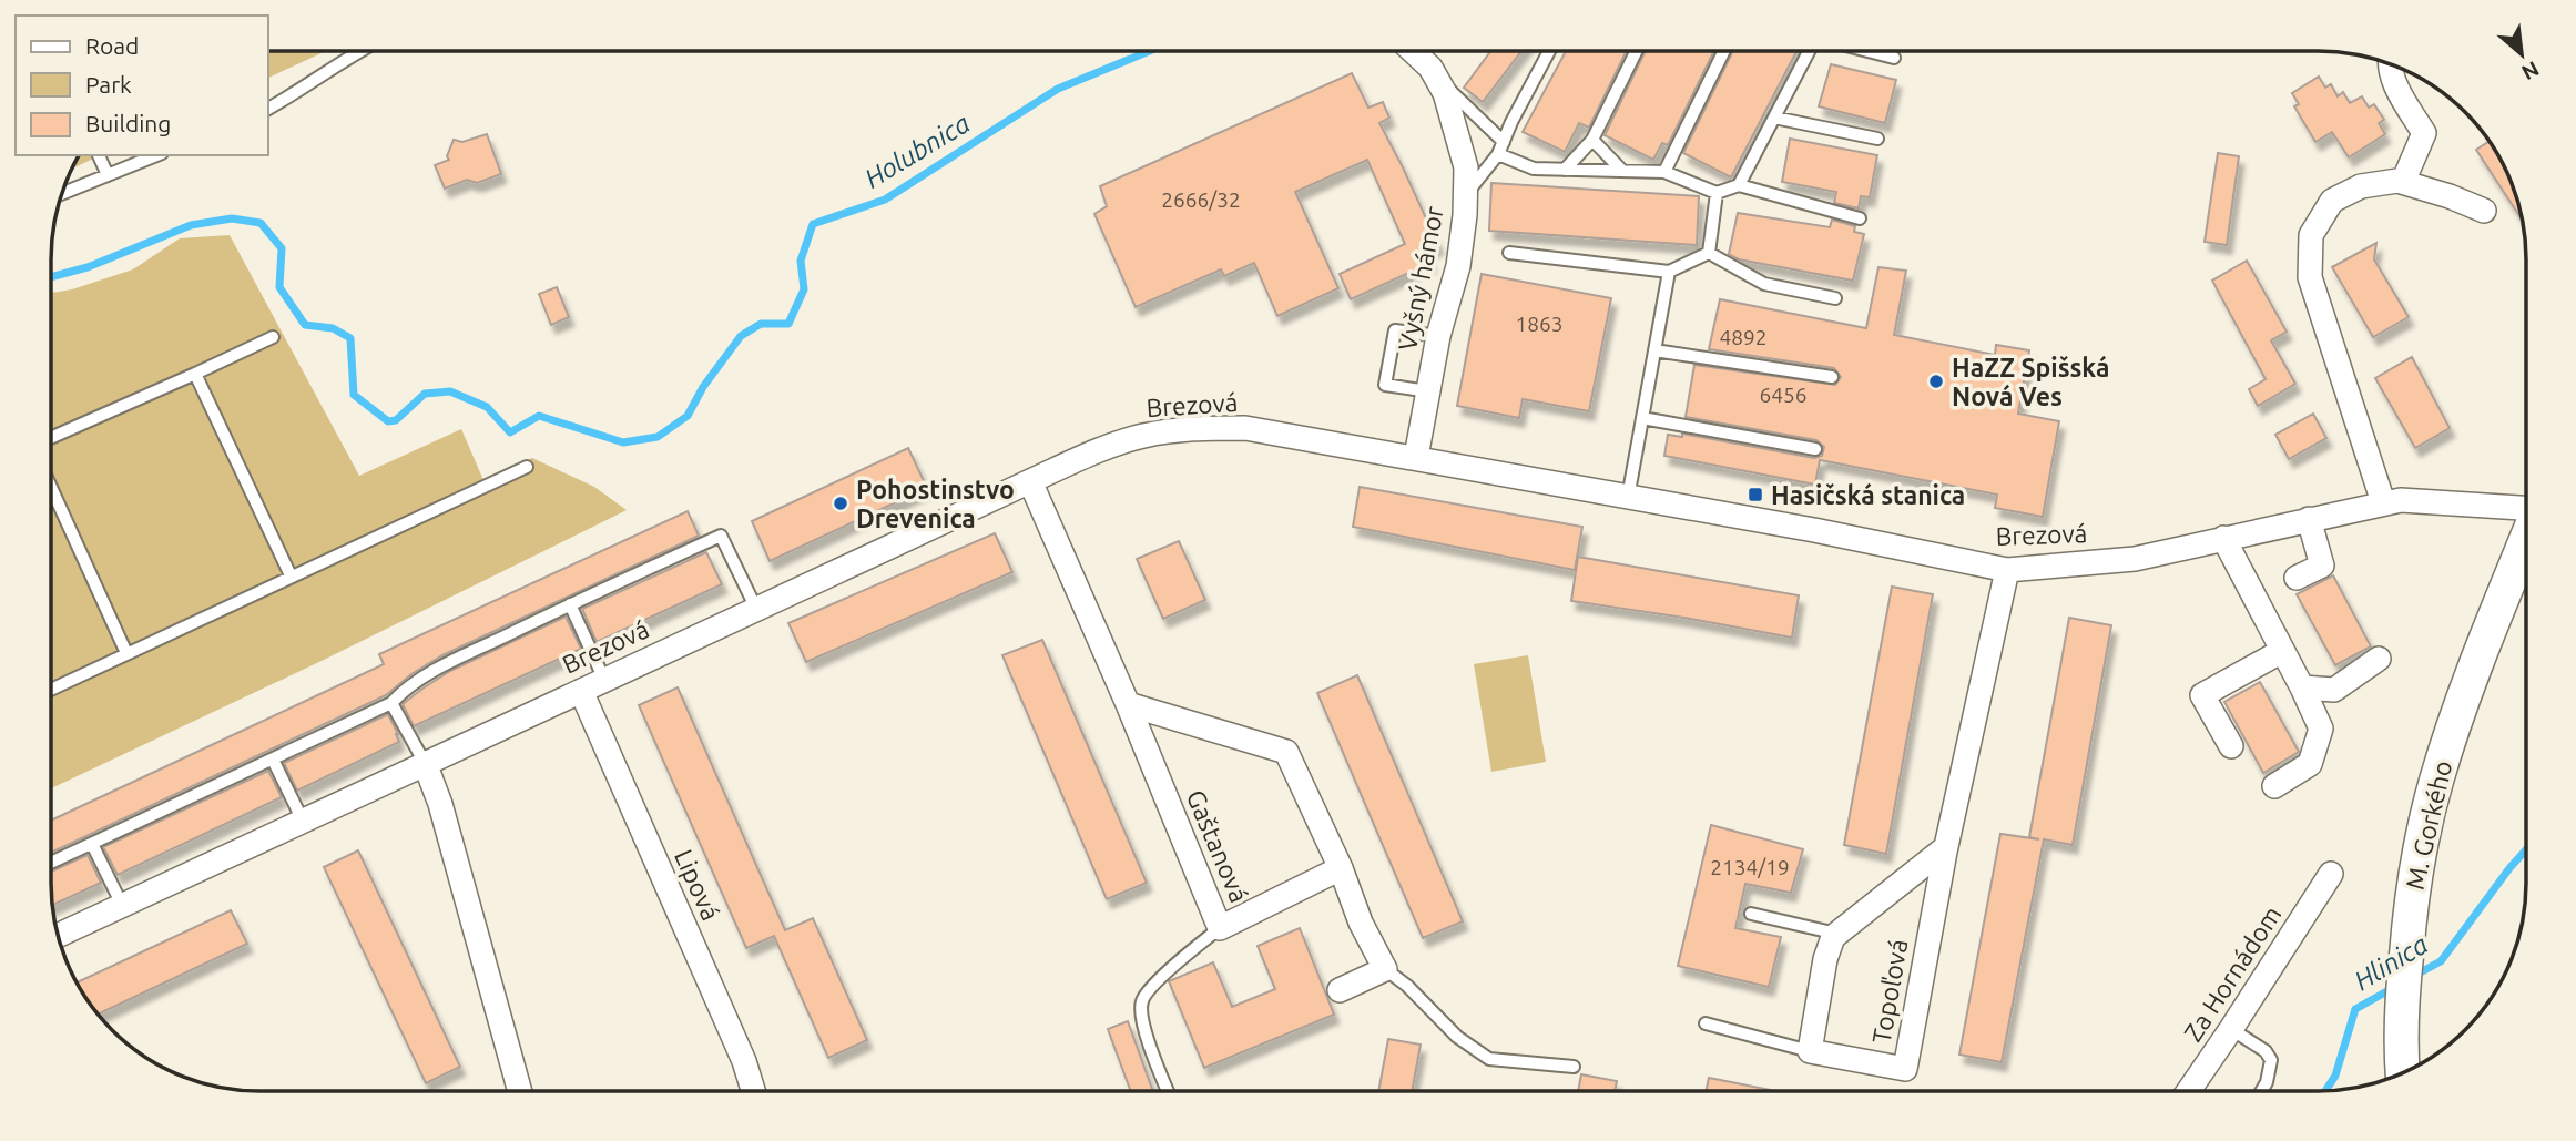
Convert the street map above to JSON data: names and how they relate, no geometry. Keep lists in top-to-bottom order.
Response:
{
  "streets": {
    "main road": ["M. Gorkého"],
    "street": [
      "Vyšný hámor",
      "Brezová",
      "Gaštanová",
      "Lipová",
      "Za Hornádom",
      "Topoľová"
    ]
  },
  "crossings": [
    ["Vyšný hámor", "Brezová"],
    ["Brezová", "Gaštanová"],
    ["Brezová", "Lipová"],
    ["Brezová", "Topoľová"]
  ],
  "water": ["Holubnica", "Hlinica"],
  "places": {
    "other": ["HaZZ Spišská Nová Ves", "Pohostinstvo Drevenica"],
    "transit": ["Hasičská stanica"]
  },
  "house_numbers": [
    "2666/32",
    "1863",
    "4892",
    "6456",
    "2134/19"
  ],
  "legend": ["Road", "Park", "Building"],
  "north": "bottom right"
}
